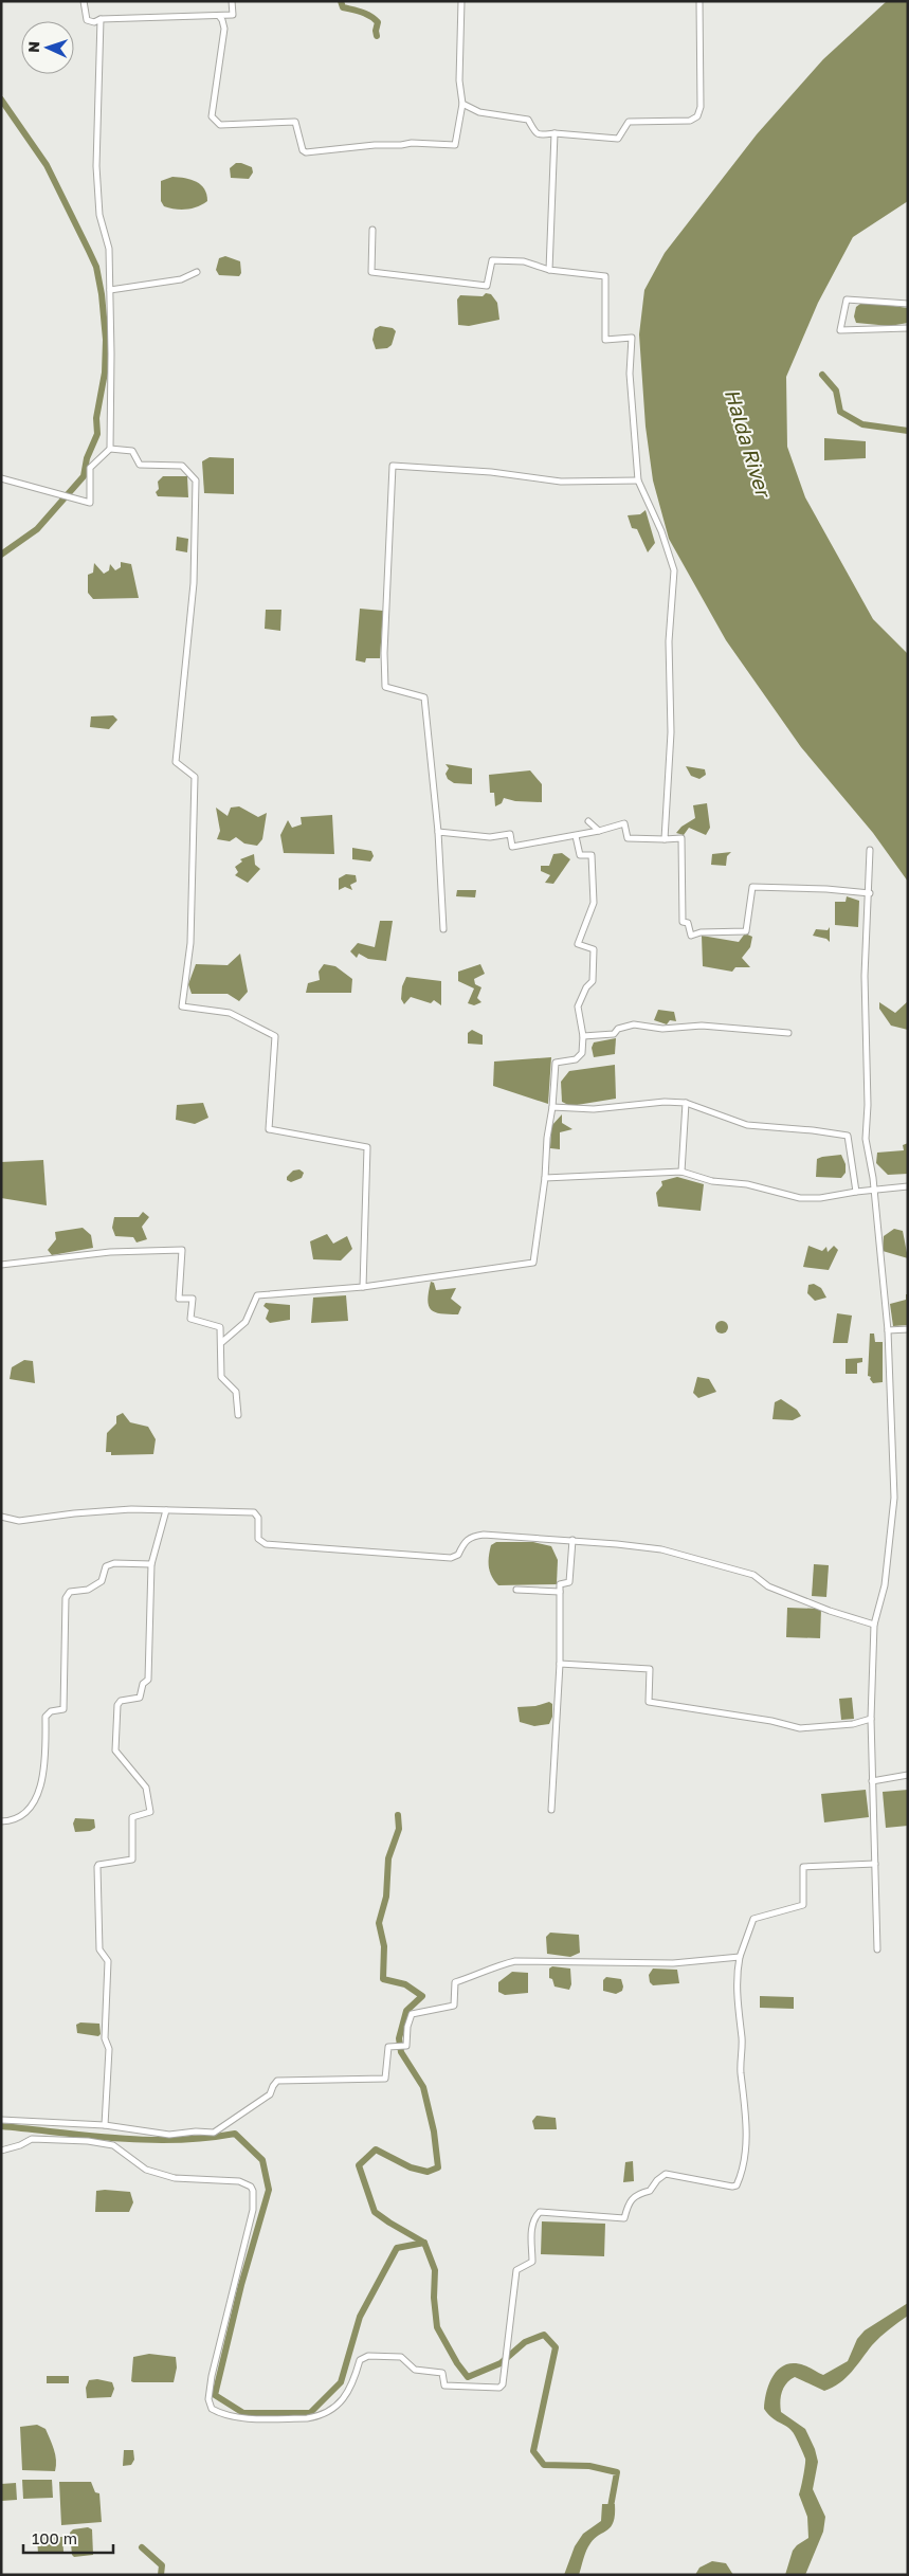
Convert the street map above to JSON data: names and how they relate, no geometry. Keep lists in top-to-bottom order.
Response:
{
  "water": ["Halda River"],
  "scale_bar": "100 m",
  "north": "left"
}
